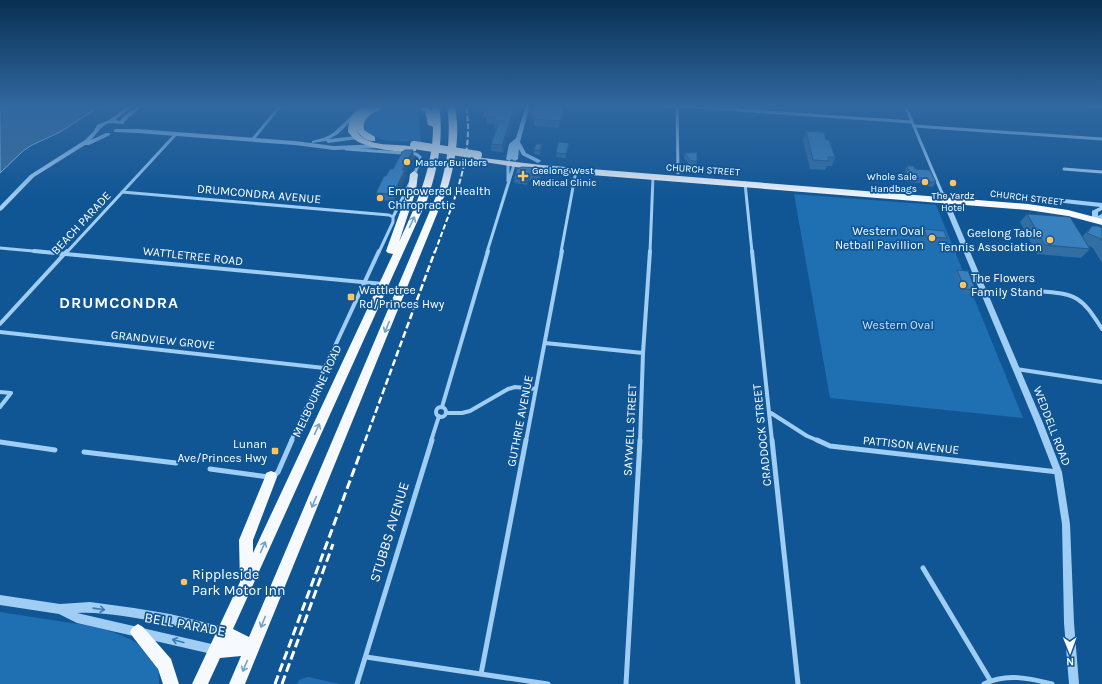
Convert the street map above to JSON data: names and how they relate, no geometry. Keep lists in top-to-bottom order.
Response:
{
  "streets": {
    "highway": ["CHURCH STREET", "MELBOURNE ROAD", "BELL PARADE"],
    "street": [
      "DRUMCONDRA AVENUE",
      "BEACH PARADE",
      "WATTLETREE ROAD",
      "GRANDVIEW GROVE",
      "GUTHRIE AVENUE",
      "WEDDELL ROAD",
      "SAYWELL STREET",
      "CRADDOCK STREET",
      "PATTISON AVENUE",
      "STUBBS AVENUE"
    ]
  },
  "crossings": [
    ["CHURCH STREET", "GUTHRIE AVENUE"],
    ["CHURCH STREET", "WEDDELL ROAD"],
    ["CHURCH STREET", "SAYWELL STREET"],
    ["CHURCH STREET", "CRADDOCK STREET"],
    ["DRUMCONDRA AVENUE", "BEACH PARADE"],
    ["BEACH PARADE", "WATTLETREE ROAD"],
    ["WATTLETREE ROAD", "MELBOURNE ROAD"],
    ["MELBOURNE ROAD", "BELL PARADE"],
    ["WEDDELL ROAD", "PATTISON AVENUE"],
    ["CRADDOCK STREET", "PATTISON AVENUE"]
  ],
  "districts": ["DRUMCONDRA"],
  "parks": ["Western Oval"],
  "places": {
    "other": [
      "Master Builders",
      "Whole Sale Handbags",
      "The Yardz Hotel",
      "Empowered Health Chiropractic",
      "Western Oval Netball Pavillion",
      "Geelong Table Tennis Association",
      "The Flowers Family Stand",
      "Rippleside Park Motor Inn"
    ],
    "health": ["Geelong West Medical Clinic"],
    "transit": ["Wattletree Rd/Princes Hwy", "Lunan Ave/Princes Hwy"]
  },
  "north": "bottom"
}
